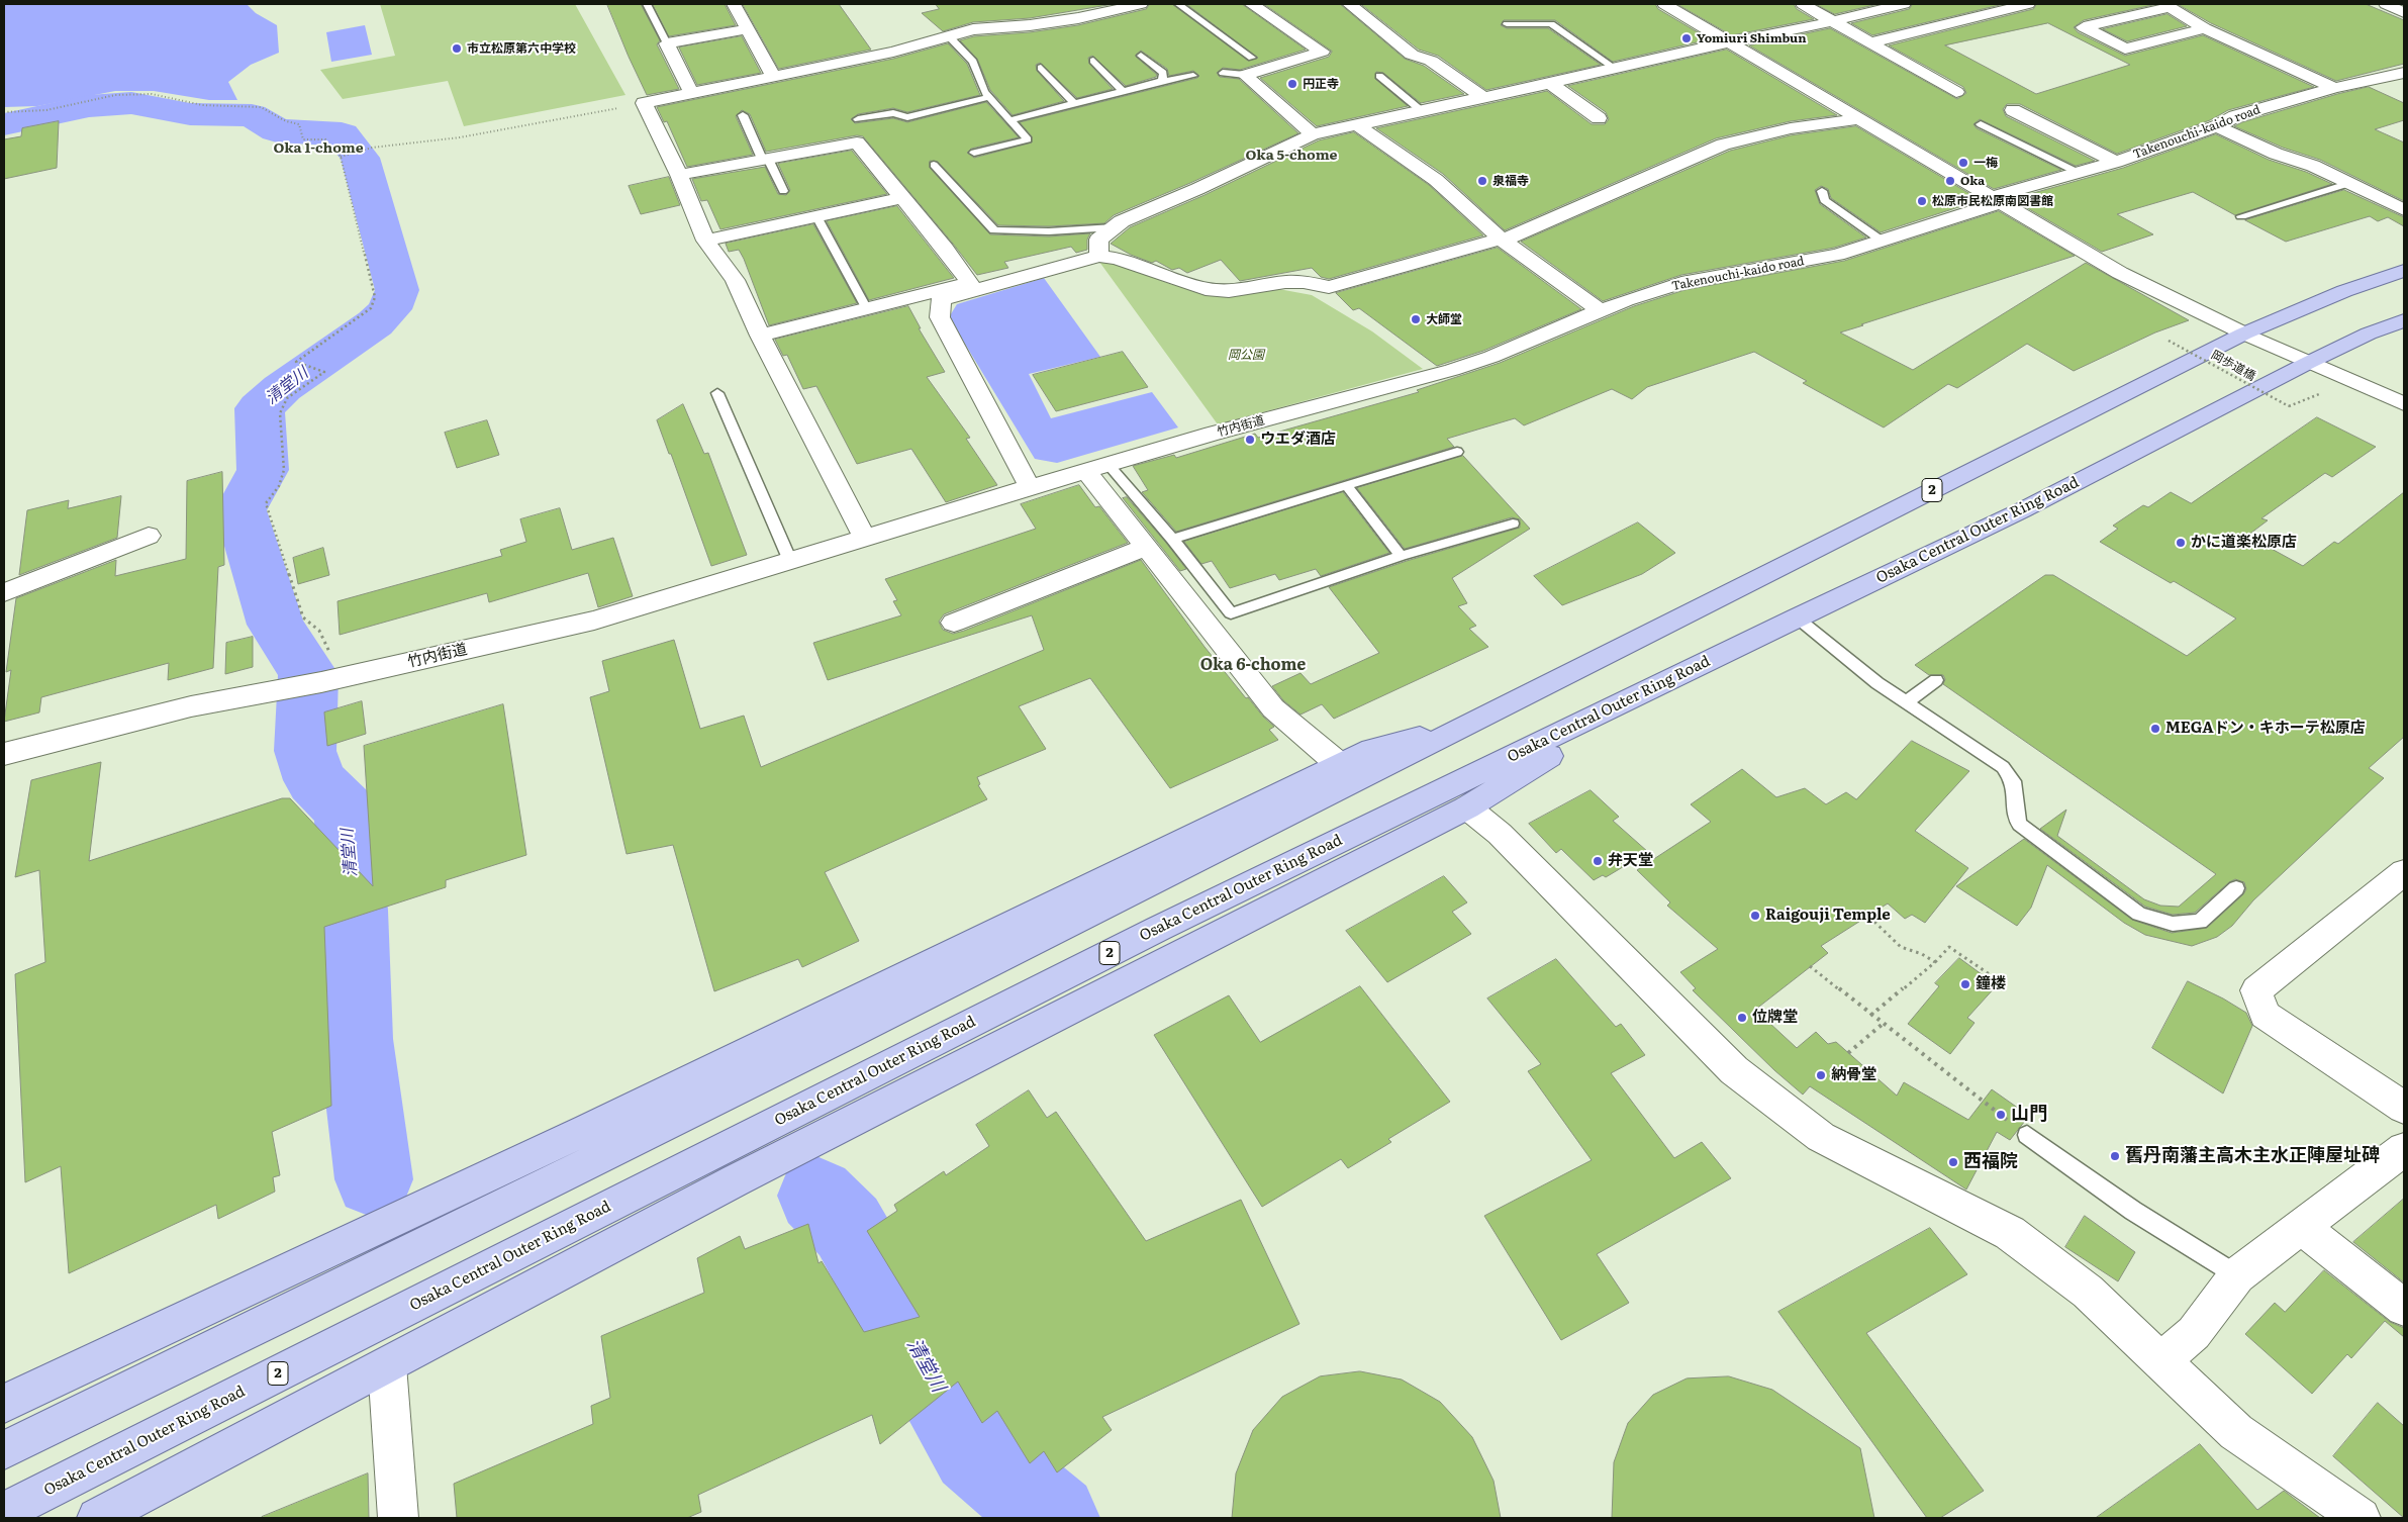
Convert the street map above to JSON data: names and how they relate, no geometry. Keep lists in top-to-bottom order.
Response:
{
  "streets": {
    "main road": ["2", "Osaka Central Outer Ring Road"],
    "street": ["Takenouchi-kaido road", "竹内街道"],
    "path": ["岡歩道橋"]
  },
  "crossings": [
    ["Takenouchi-kaido road", "竹内街道"]
  ],
  "districts": ["Oka 1-chome", "Oka 5-chome", "Oka 6-chome"],
  "water": ["清堂川"],
  "parks": ["岡公園"],
  "places": [
    "Yomiuri Shimbun",
    "市立松原第六中学校",
    "円正寺",
    "一梅",
    "泉福寺",
    "Oka",
    "松原市民松原南図書館",
    "大師堂",
    "ウエダ酒店",
    "かに道楽松原店",
    "MEGAドン・キホーテ松原店",
    "弁天堂",
    "Raigouji Temple",
    "鐘楼",
    "位牌堂",
    "納骨堂",
    "山門",
    "舊丹南藩主高木主水正陣屋址碑",
    "西福院"
  ]
}
